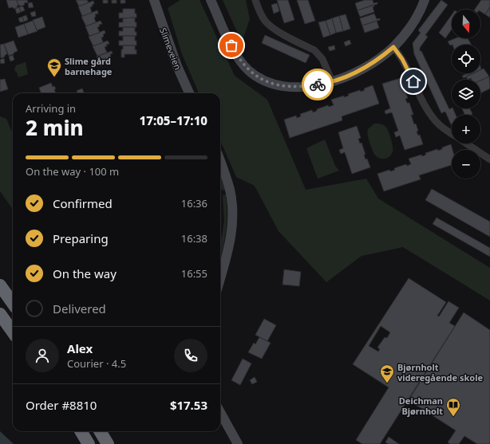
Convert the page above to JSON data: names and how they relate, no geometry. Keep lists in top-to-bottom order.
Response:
{
  "streets": {
    "street": ["Slimeveien"]
  },
  "places": {
    "school or university": ["Slime gård barnehage", "Bjørnholt videregående skole"],
    "library": ["Deichman Bjørnholt"]
  },
  "north": "bottom",
  "page": {
    "map_buttons": ["+", "−"],
    "heading": ["2 min", "Arriving in", "17:05–17:10"],
    "panel": [
      "Alex",
      "Courier · 4.5",
      "Order #8810",
      "$17.53"
    ],
    "bar": "On the way · 100 m",
    "list": [
      ["Confirmed", "16:36"],
      ["Preparing", "16:38"],
      ["On the way", "16:55"],
      "Delivered"
    ]
  }
}
